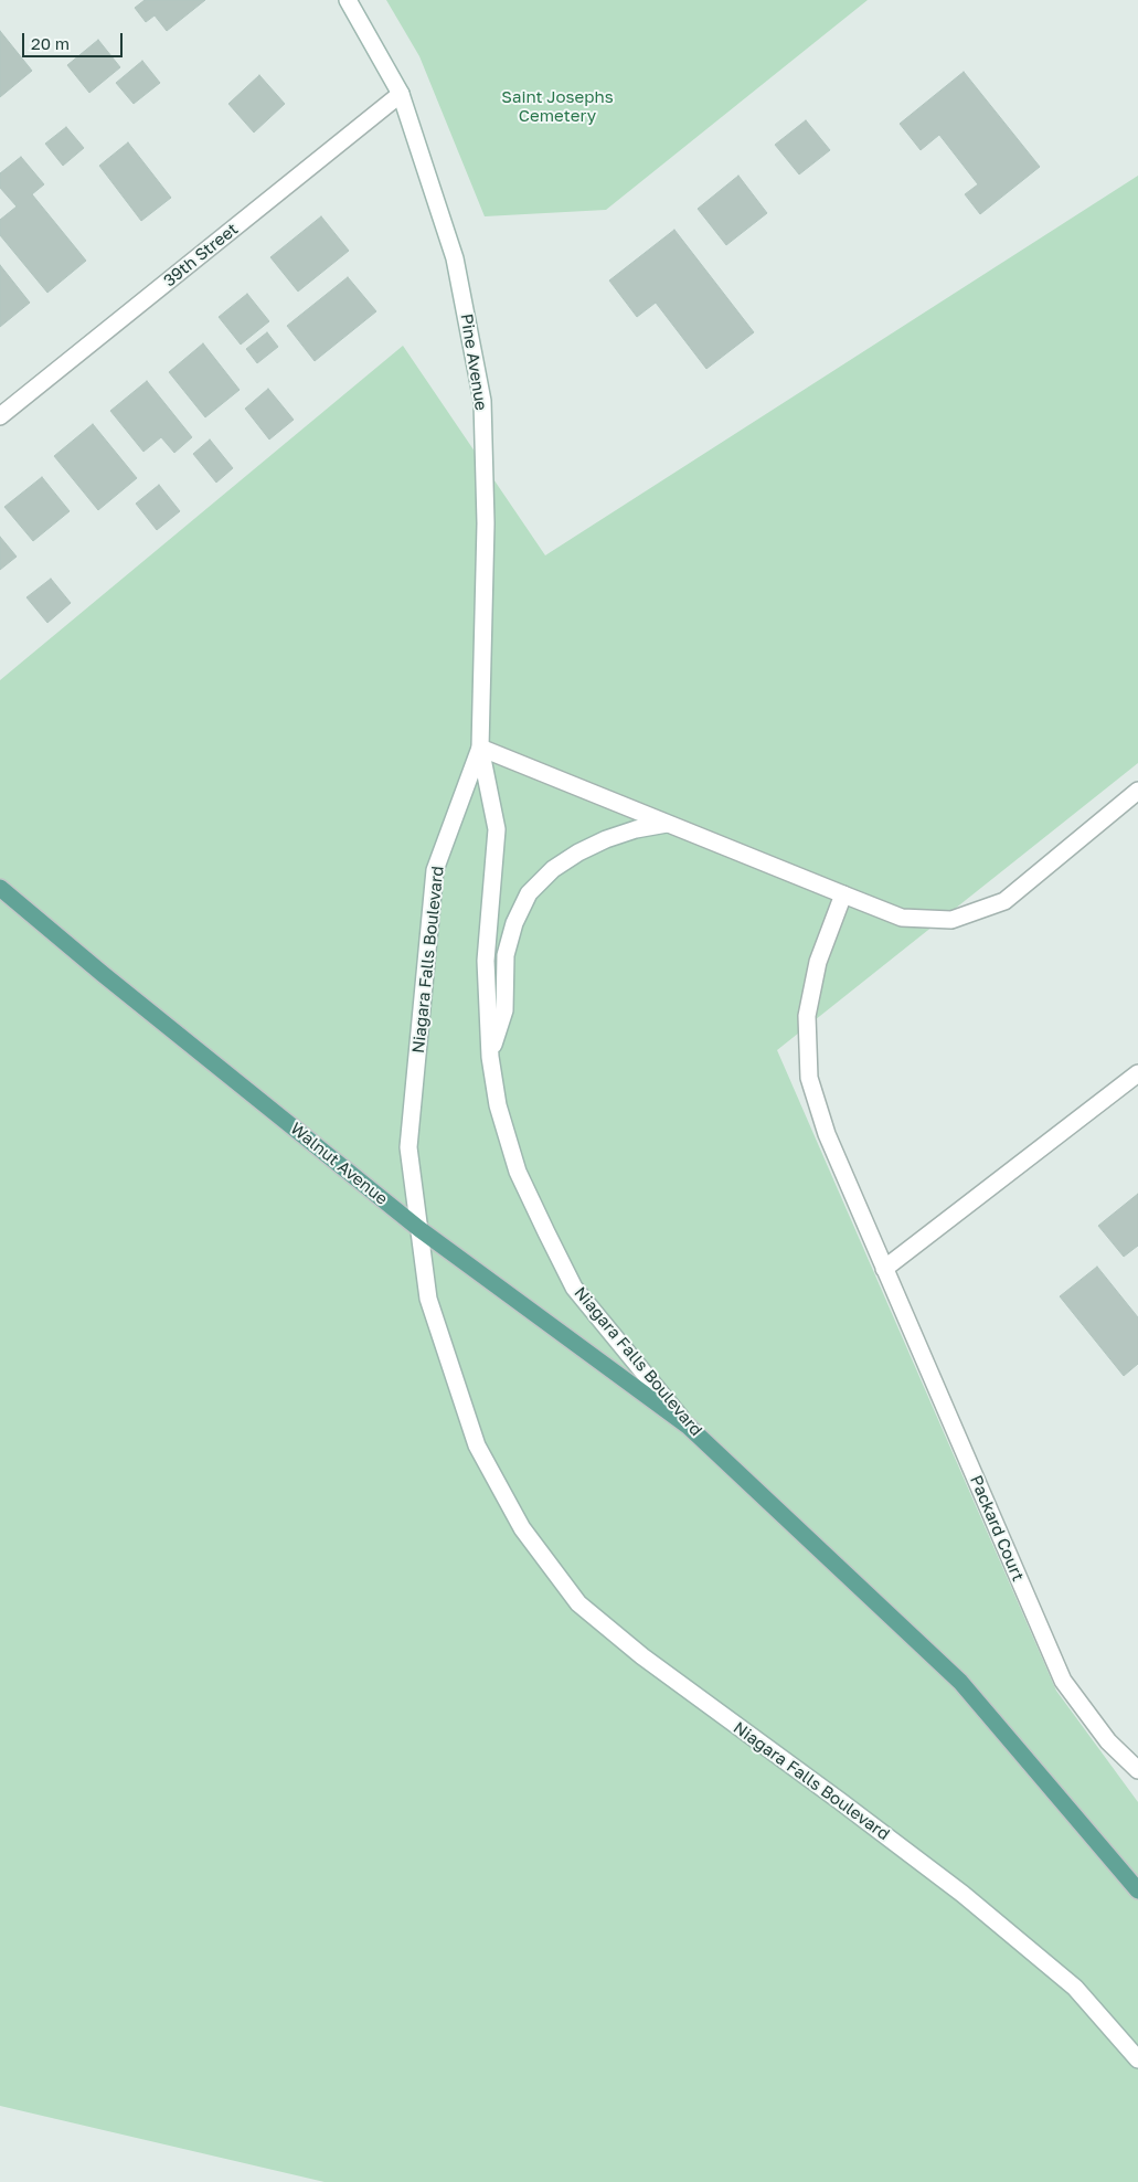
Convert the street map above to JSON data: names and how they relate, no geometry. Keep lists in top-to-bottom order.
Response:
{
  "streets": {
    "main road": [
      "39th Street",
      "Pine Avenue",
      "Niagara Falls Boulevard",
      "Walnut Avenue",
      "Packard Court"
    ]
  },
  "crossings": [
    ["39th Street", "Pine Avenue"],
    ["Pine Avenue", "Niagara Falls Boulevard"],
    ["Niagara Falls Boulevard", "Walnut Avenue"]
  ],
  "parks": ["Saint Josephs Cemetery"],
  "scale_bar": "20 m"
}
